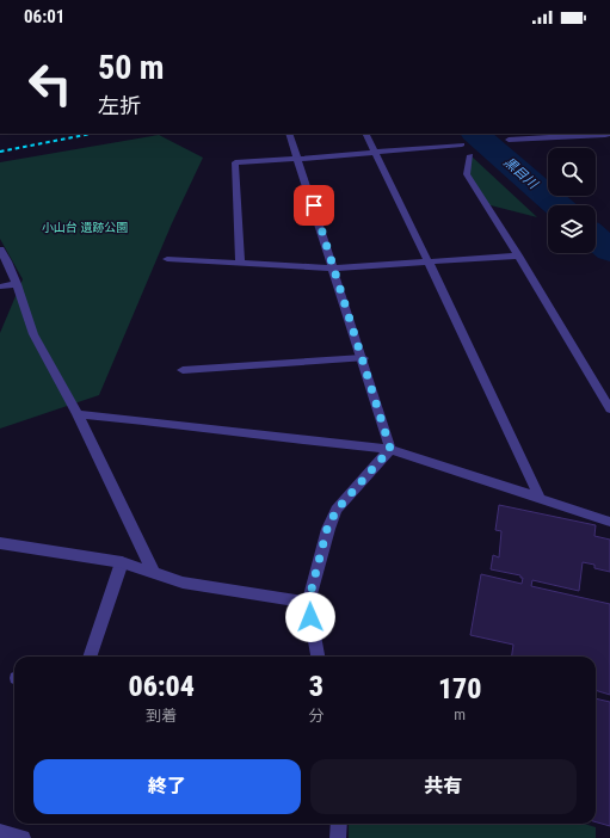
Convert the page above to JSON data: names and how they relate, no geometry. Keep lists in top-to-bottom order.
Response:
{
  "water": ["黒目川"],
  "parks": ["小山台 遺跡公園"],
  "page": {
    "status": "06:01",
    "turn": ["50 m", "左折"],
    "eta": [
      "06:04",
      "到着",
      "3",
      "分",
      "170",
      "m"
    ],
    "buttons": ["終了", "共有"]
  }
}
